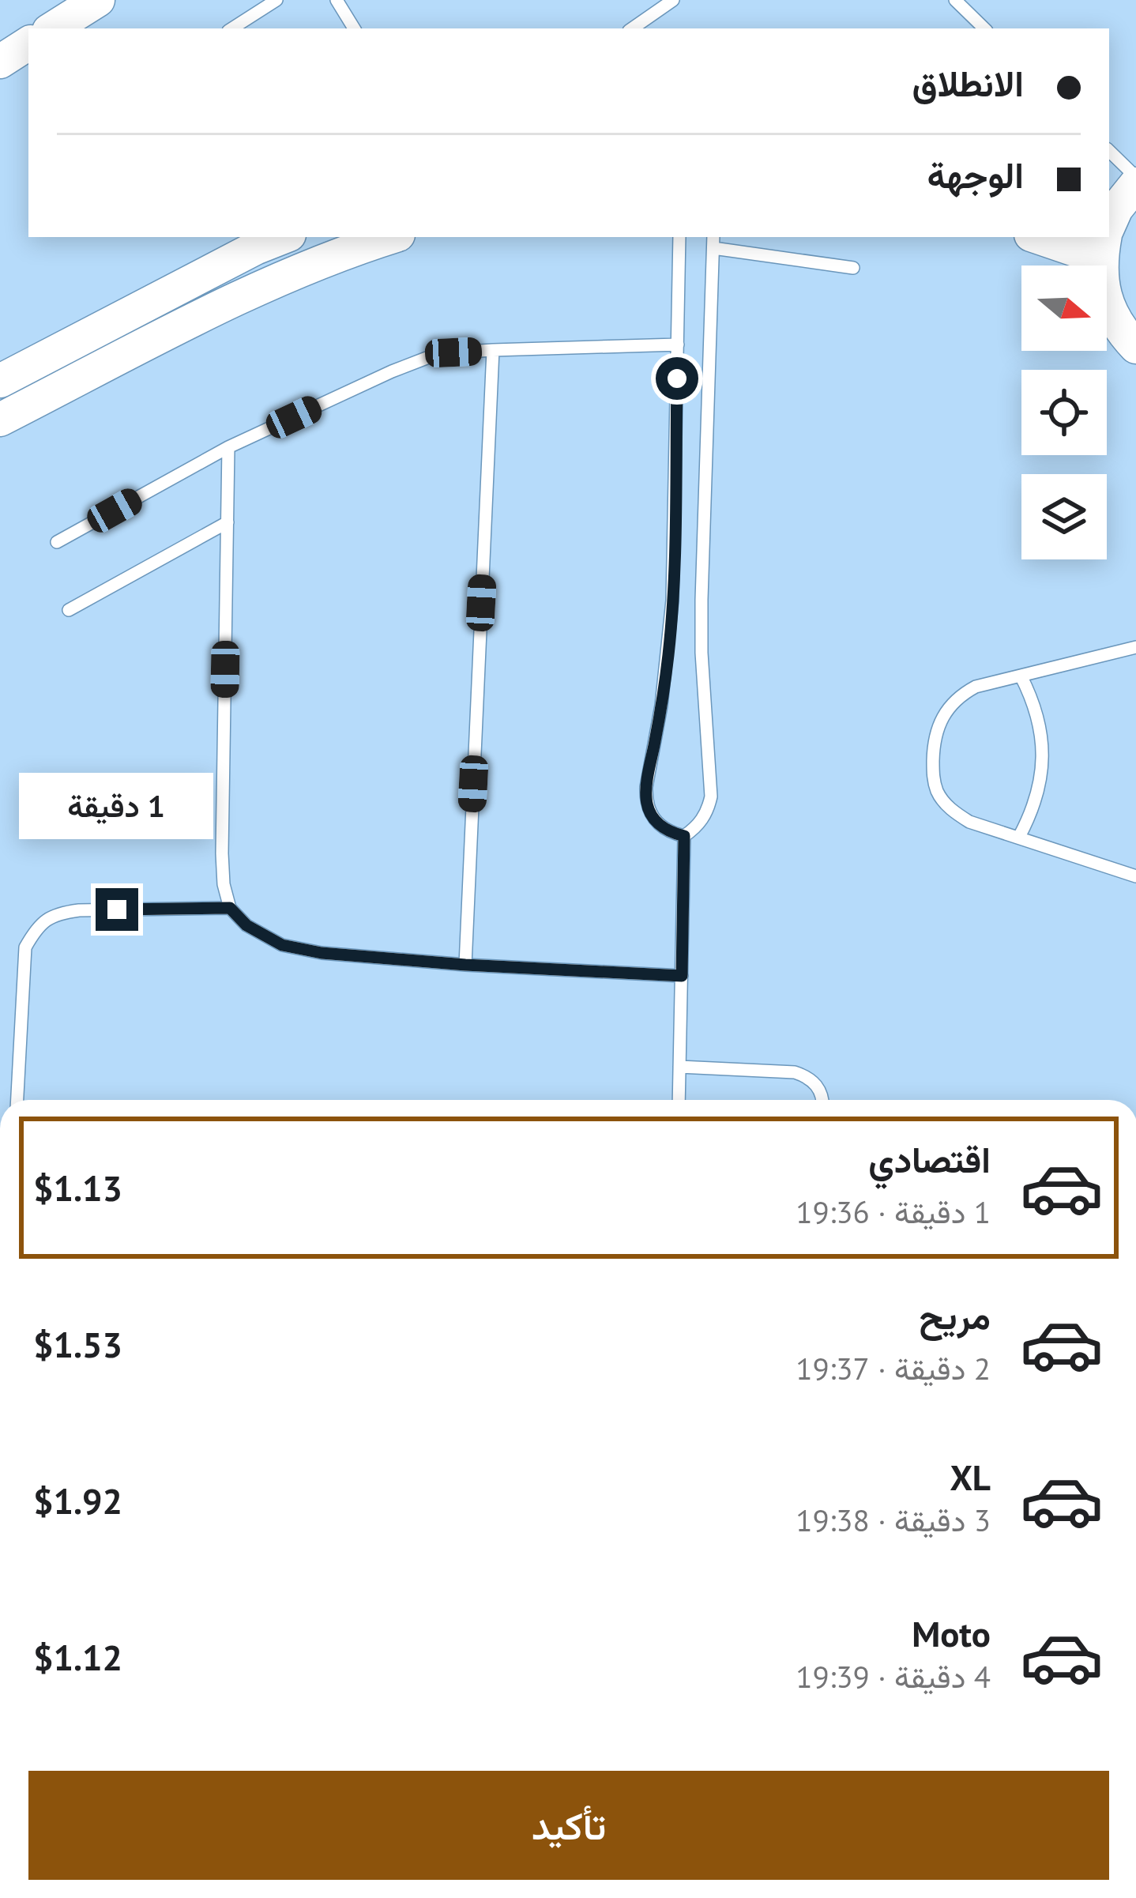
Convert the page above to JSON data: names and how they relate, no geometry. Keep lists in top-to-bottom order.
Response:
{
  "north": "right",
  "page": {
    "banner": ["الانطلاق", "الوجهة"],
    "bubble": "1 دقيقة",
    "list": [
      {
        "name": "اقتصادي",
        "note": "1 دقيقة · 19:36",
        "value": "$1.13"
      },
      {
        "name": "مريح",
        "note": "2 دقيقة · 19:37",
        "value": "$1.53"
      },
      {
        "name": "XL",
        "note": "3 دقيقة · 19:38",
        "value": "$1.92"
      },
      {
        "name": "Moto",
        "note": "4 دقيقة · 19:39",
        "value": "$1.12"
      }
    ],
    "buttons": "تأكيد"
  }
}
